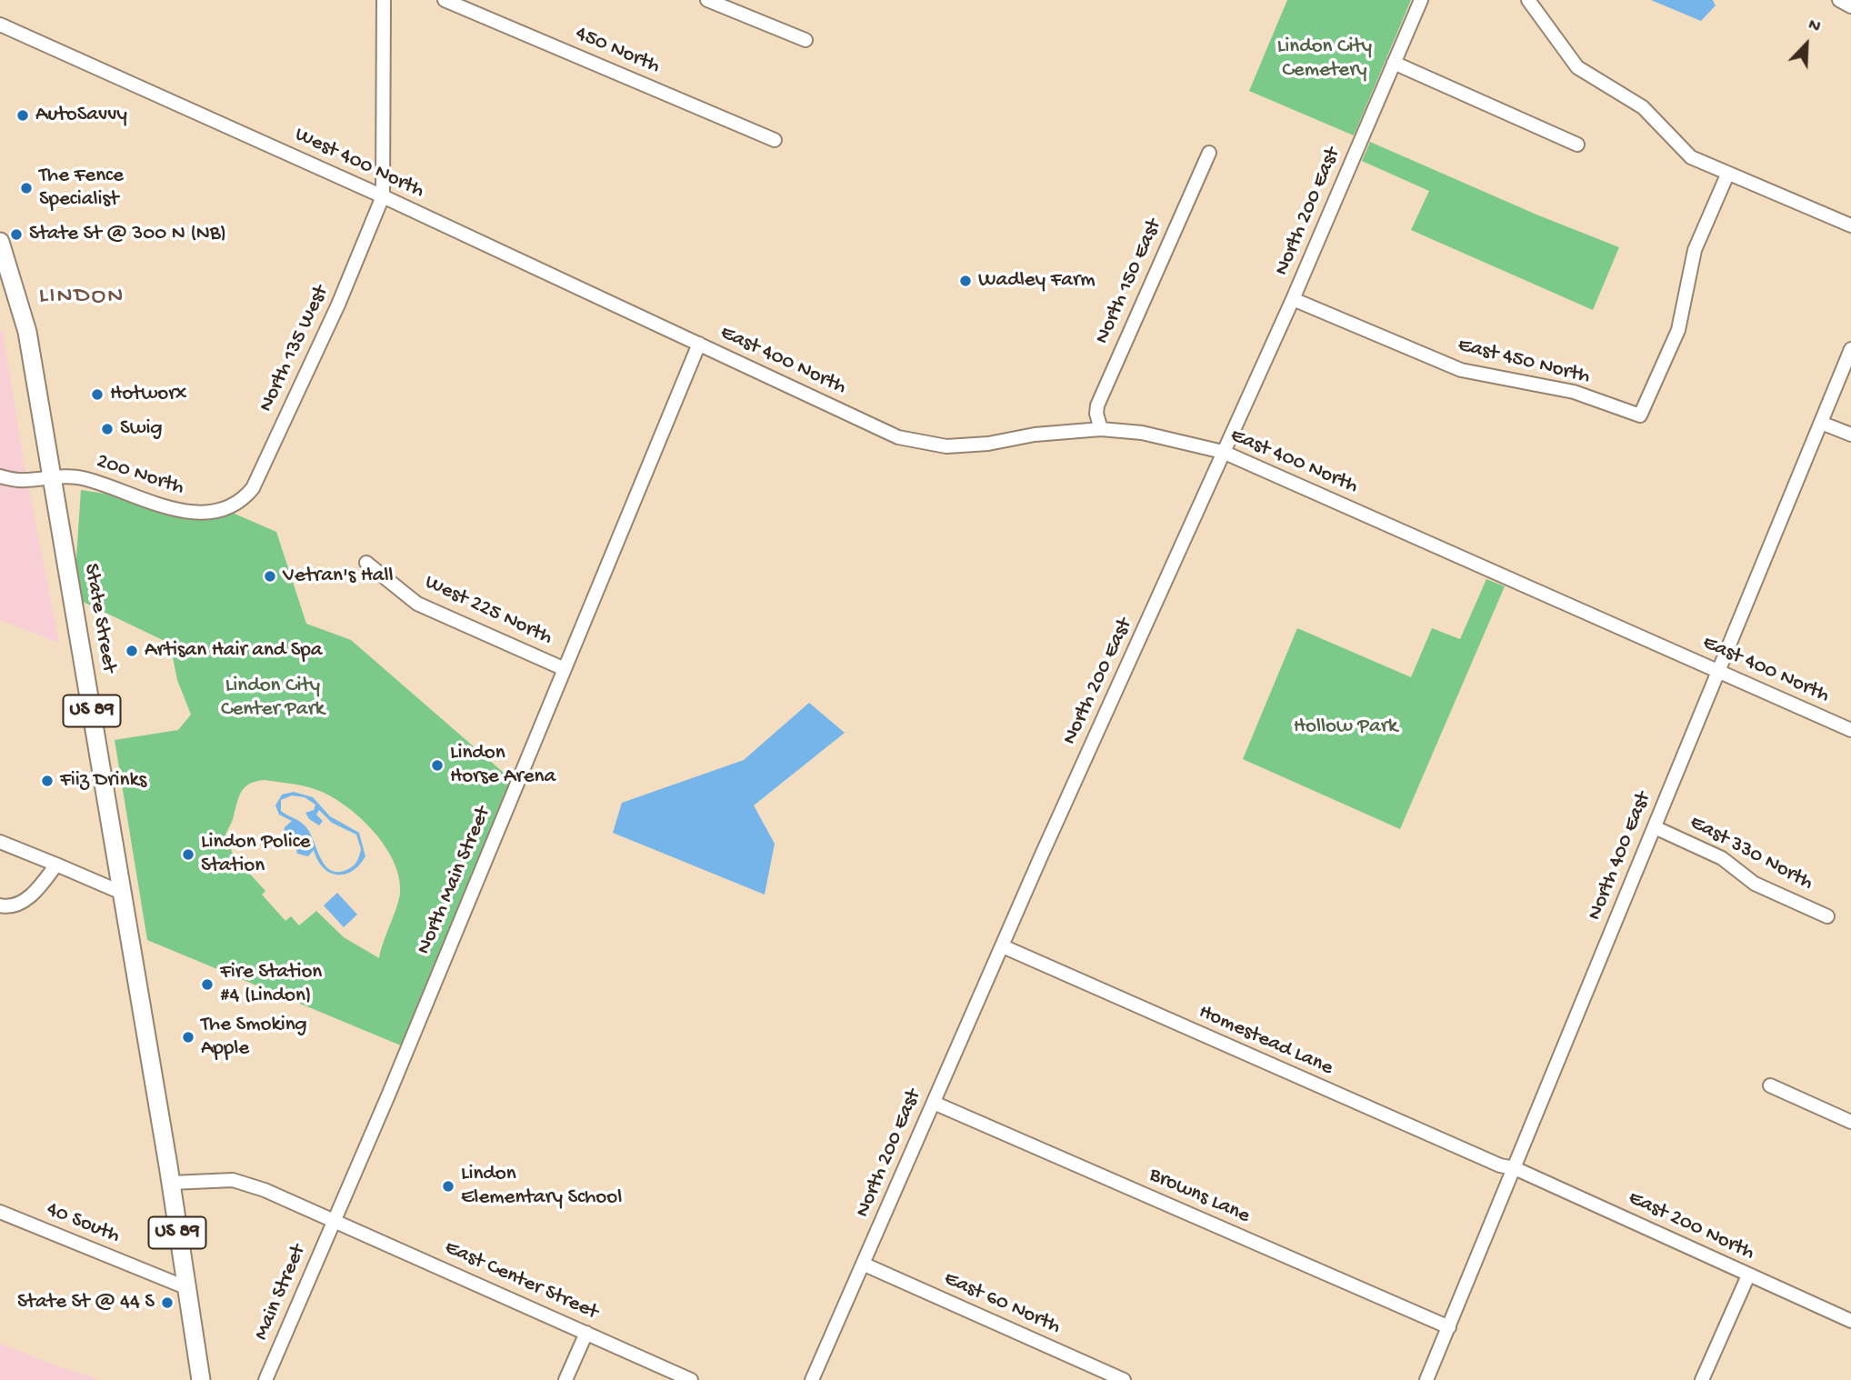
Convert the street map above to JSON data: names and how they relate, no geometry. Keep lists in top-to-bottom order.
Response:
{
  "streets": {
    "main road": ["State Street", "US 89"],
    "street": [
      "450 North",
      "West 400 North",
      "North 200 East",
      "North 150 East",
      "North 135 West",
      "East 400 North",
      "East 450 North",
      "200 North",
      "West 225 North",
      "East 330 North",
      "North 400 East",
      "North Main Street",
      "Homestead Lane",
      "Browns Lane",
      "40 South",
      "East 200 North",
      "East Center Street",
      "Main Street",
      "East 60 North"
    ]
  },
  "crossings": [
    ["West 400 North", "North 135 West"],
    ["West 400 North", "East 400 North"],
    ["West 400 North", "North Main Street"],
    ["North 200 East", "East 400 North"],
    ["North 200 East", "East 450 North"],
    ["North 200 East", "Homestead Lane"],
    ["North 200 East", "Browns Lane"],
    ["North 200 East", "East 60 North"],
    ["North 150 East", "East 400 North"],
    ["North 135 West", "200 North"],
    ["East 400 North", "North 400 East"],
    ["East 400 North", "North Main Street"],
    ["200 North", "State Street"],
    ["West 225 North", "North Main Street"],
    ["State Street", "US 89"],
    ["State Street", "East Center Street"],
    ["US 89", "40 South"],
    ["US 89", "East Center Street"],
    ["East 330 North", "North 400 East"],
    ["North 400 East", "Homestead Lane"],
    ["North 400 East", "Browns Lane"],
    ["North 400 East", "East 200 North"],
    ["North Main Street", "East Center Street"],
    ["North Main Street", "Main Street"],
    ["Homestead Lane", "East 200 North"],
    ["East Center Street", "Main Street"]
  ],
  "districts": ["LINDON"],
  "parks": ["Lindon City Cemetery", "Lindon City Center Park", "Hollow Park"],
  "places": [
    "AutoSavvy",
    "The Fence Specialist",
    "State St @ 300 N (NB)",
    "Wadley Farm",
    "Hotworx",
    "Swig",
    "Vetran's Hall",
    "Artisan Hair and Spa",
    "Lindon Horse Arena",
    "Fiiz Drinks",
    "Lindon Police Station",
    "Fire Station #4 (Lindon)",
    "The Smoking Apple",
    "Lindon Elementary School",
    "State St @ 44 S"
  ],
  "north": "top right"
}
